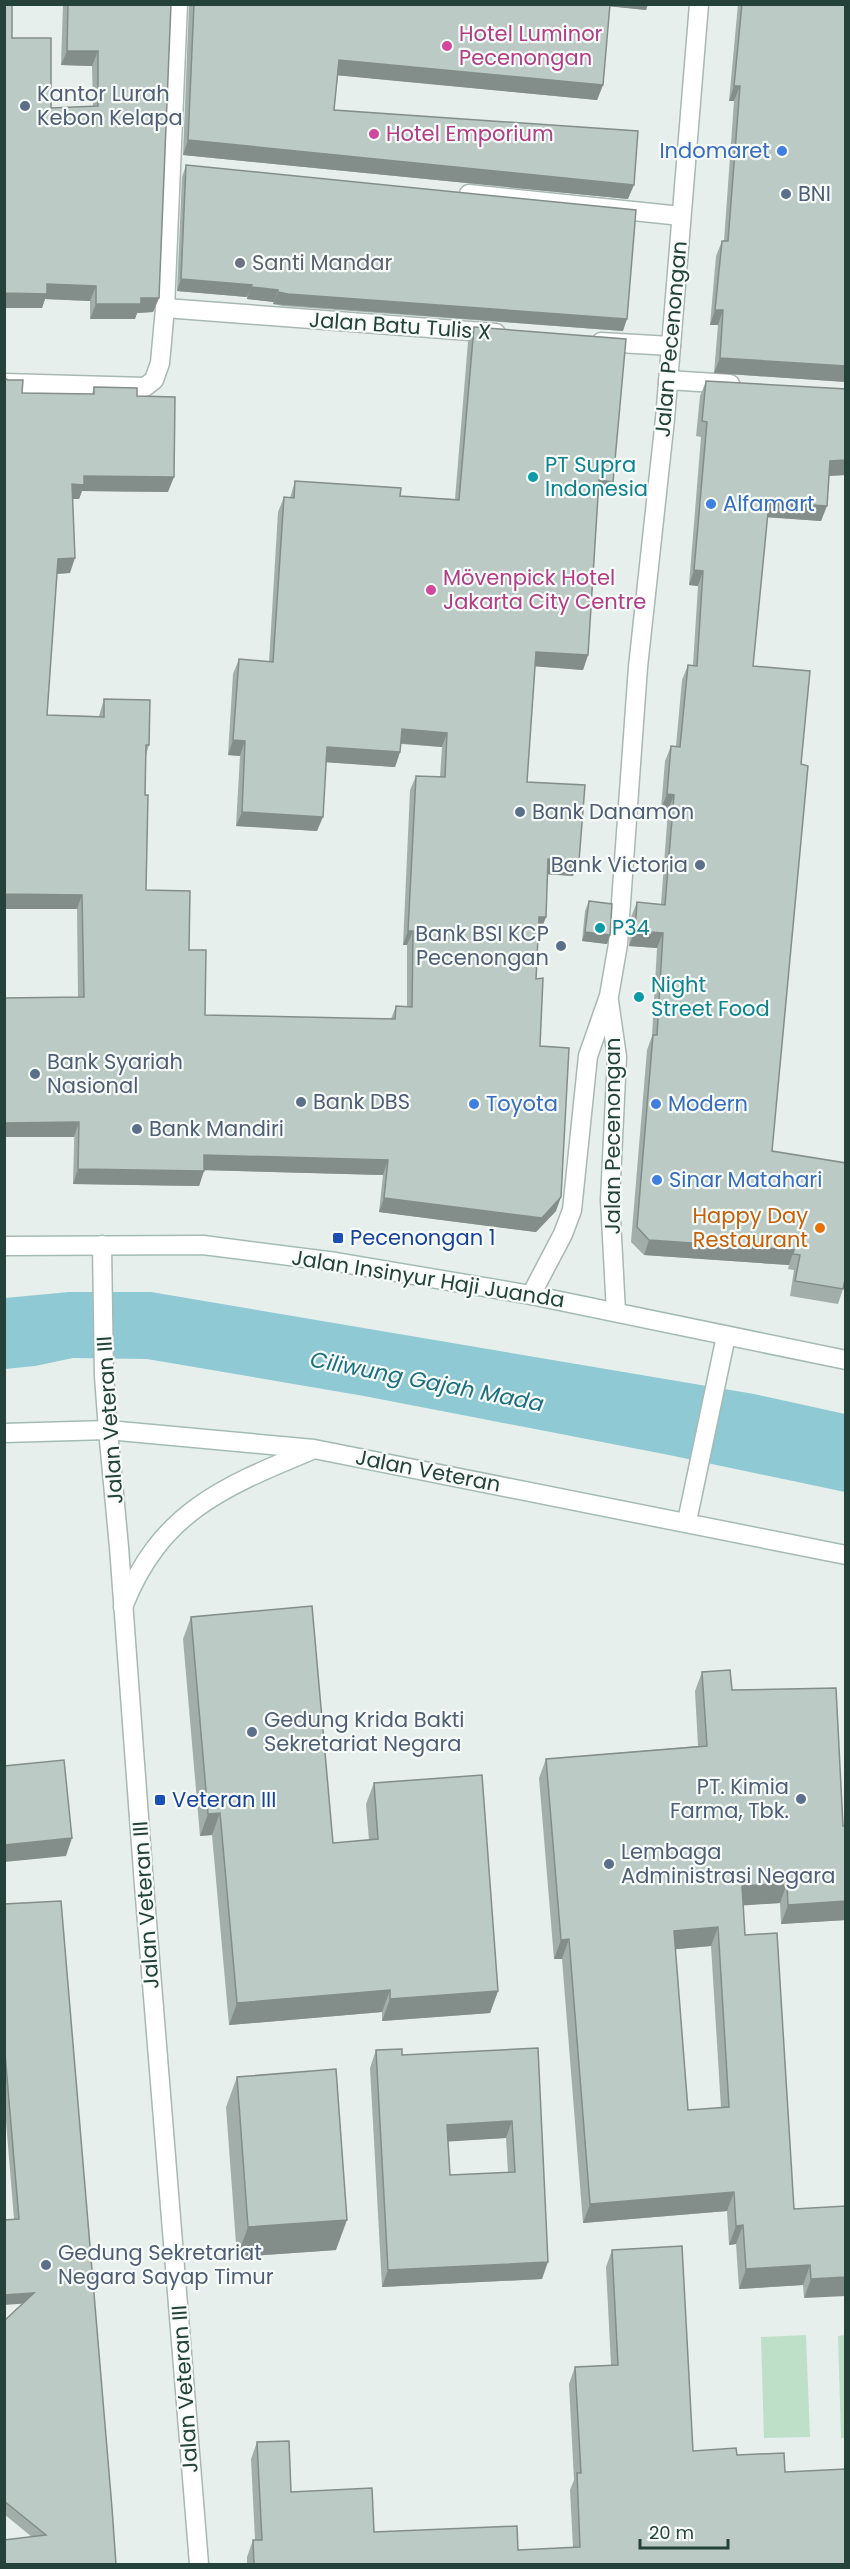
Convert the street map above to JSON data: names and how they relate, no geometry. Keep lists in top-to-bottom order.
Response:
{
  "streets": {
    "street": [
      "Jalan Batu Tulis X",
      "Jalan Pecenongan",
      "Jalan Insinyur Haji Juanda",
      "Jalan Veteran III",
      "Jalan Veteran"
    ]
  },
  "crossings": [
    ["Jalan Pecenongan", "Jalan Insinyur Haji Juanda"],
    ["Jalan Insinyur Haji Juanda", "Jalan Veteran III"],
    ["Jalan Veteran III", "Jalan Veteran"]
  ],
  "water": ["Ciliwung Gajah Mada"],
  "places": {
    "other": [
      "Hotel Luminor Pecenongan",
      "Kantor Lurah Kebon Kelapa",
      "Hotel Emporium",
      "Indomaret",
      "BNI",
      "Santi Mandar",
      "PT Supra Indonesia",
      "Alfamart",
      "Mövenpick Hotel Jakarta City Centre",
      "Bank Danamon",
      "Bank Victoria",
      "P34",
      "Bank BSI KCP Pecenongan",
      "Night Street Food",
      "Bank Syariah Nasional",
      "Bank DBS",
      "Toyota",
      "Modern",
      "Bank Mandiri",
      "Sinar Matahari",
      "Happy Day Restaurant",
      "Gedung Krida Bakti Sekretariat Negara",
      "PT. Kimia Farma, Tbk.",
      "Lembaga Administrasi Negara",
      "Gedung Sekretariat Negara Sayap Timur"
    ],
    "transit": ["Pecenongan 1", "Veteran III"]
  },
  "scale_bar": "20 m"
}
